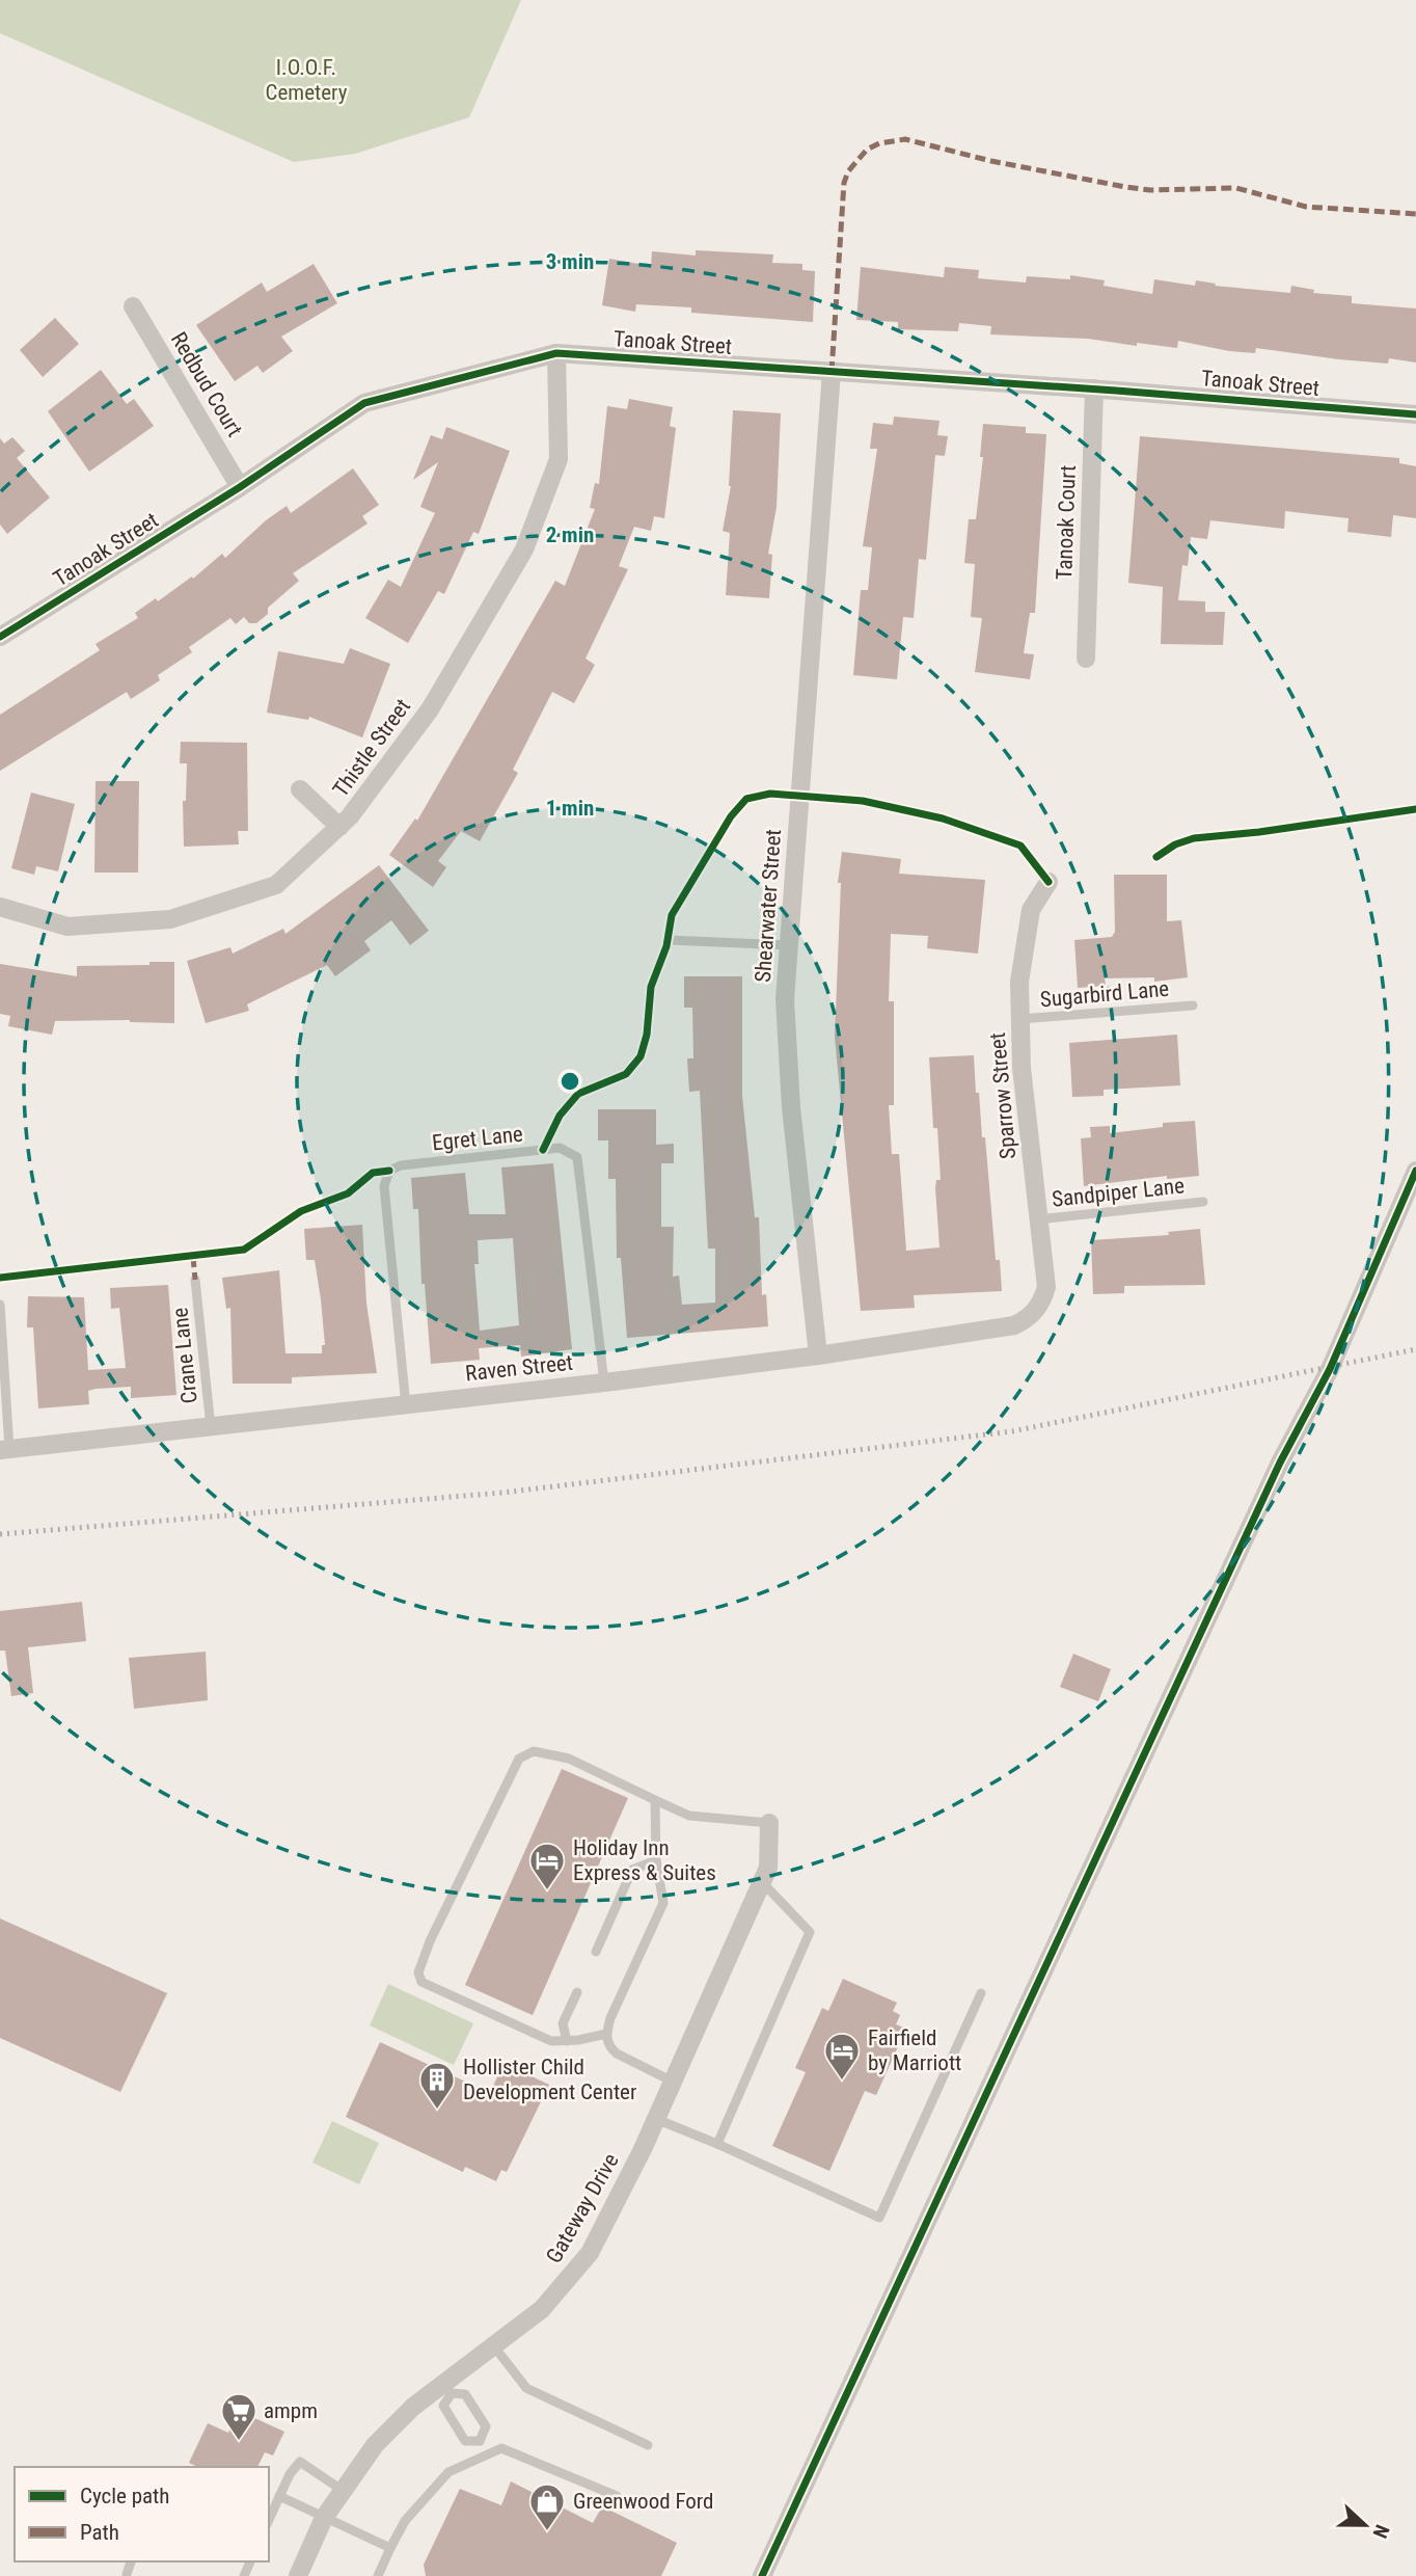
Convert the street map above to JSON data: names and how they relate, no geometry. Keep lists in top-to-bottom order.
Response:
{
  "streets": {
    "street": [
      "Tanoak Street",
      "Redbud Court",
      "Tanoak Court",
      "Thistle Street",
      "Shearwater Street",
      "Sparrow Street",
      "Raven Street",
      "Gateway Drive"
    ],
    "lane": [
      "Sugarbird Lane",
      "Egret Lane",
      "Sandpiper Lane",
      "Crane Lane"
    ]
  },
  "crossings": [
    ["Tanoak Street", "Redbud Court"],
    ["Tanoak Street", "Tanoak Court"],
    ["Tanoak Street", "Thistle Street"],
    ["Tanoak Street", "Shearwater Street"],
    ["Shearwater Street", "Raven Street"],
    ["Sugarbird Lane", "Sparrow Street"],
    ["Sparrow Street", "Sandpiper Lane"],
    ["Sparrow Street", "Raven Street"],
    ["Egret Lane", "Raven Street"],
    ["Crane Lane", "Raven Street"]
  ],
  "parks": ["I.O.O.F. Cemetery"],
  "places": {
    "hotel": ["Holiday Inn Express & Suites", "Fairfield by Marriott"],
    "building": ["Hollister Child Development Center"],
    "supermarket": ["ampm"],
    "shop": ["Greenwood Ford"]
  },
  "legend": ["Cycle path", "Path"],
  "north": "right",
  "rings": ["3 min", "2 min", "1 min"]
}
